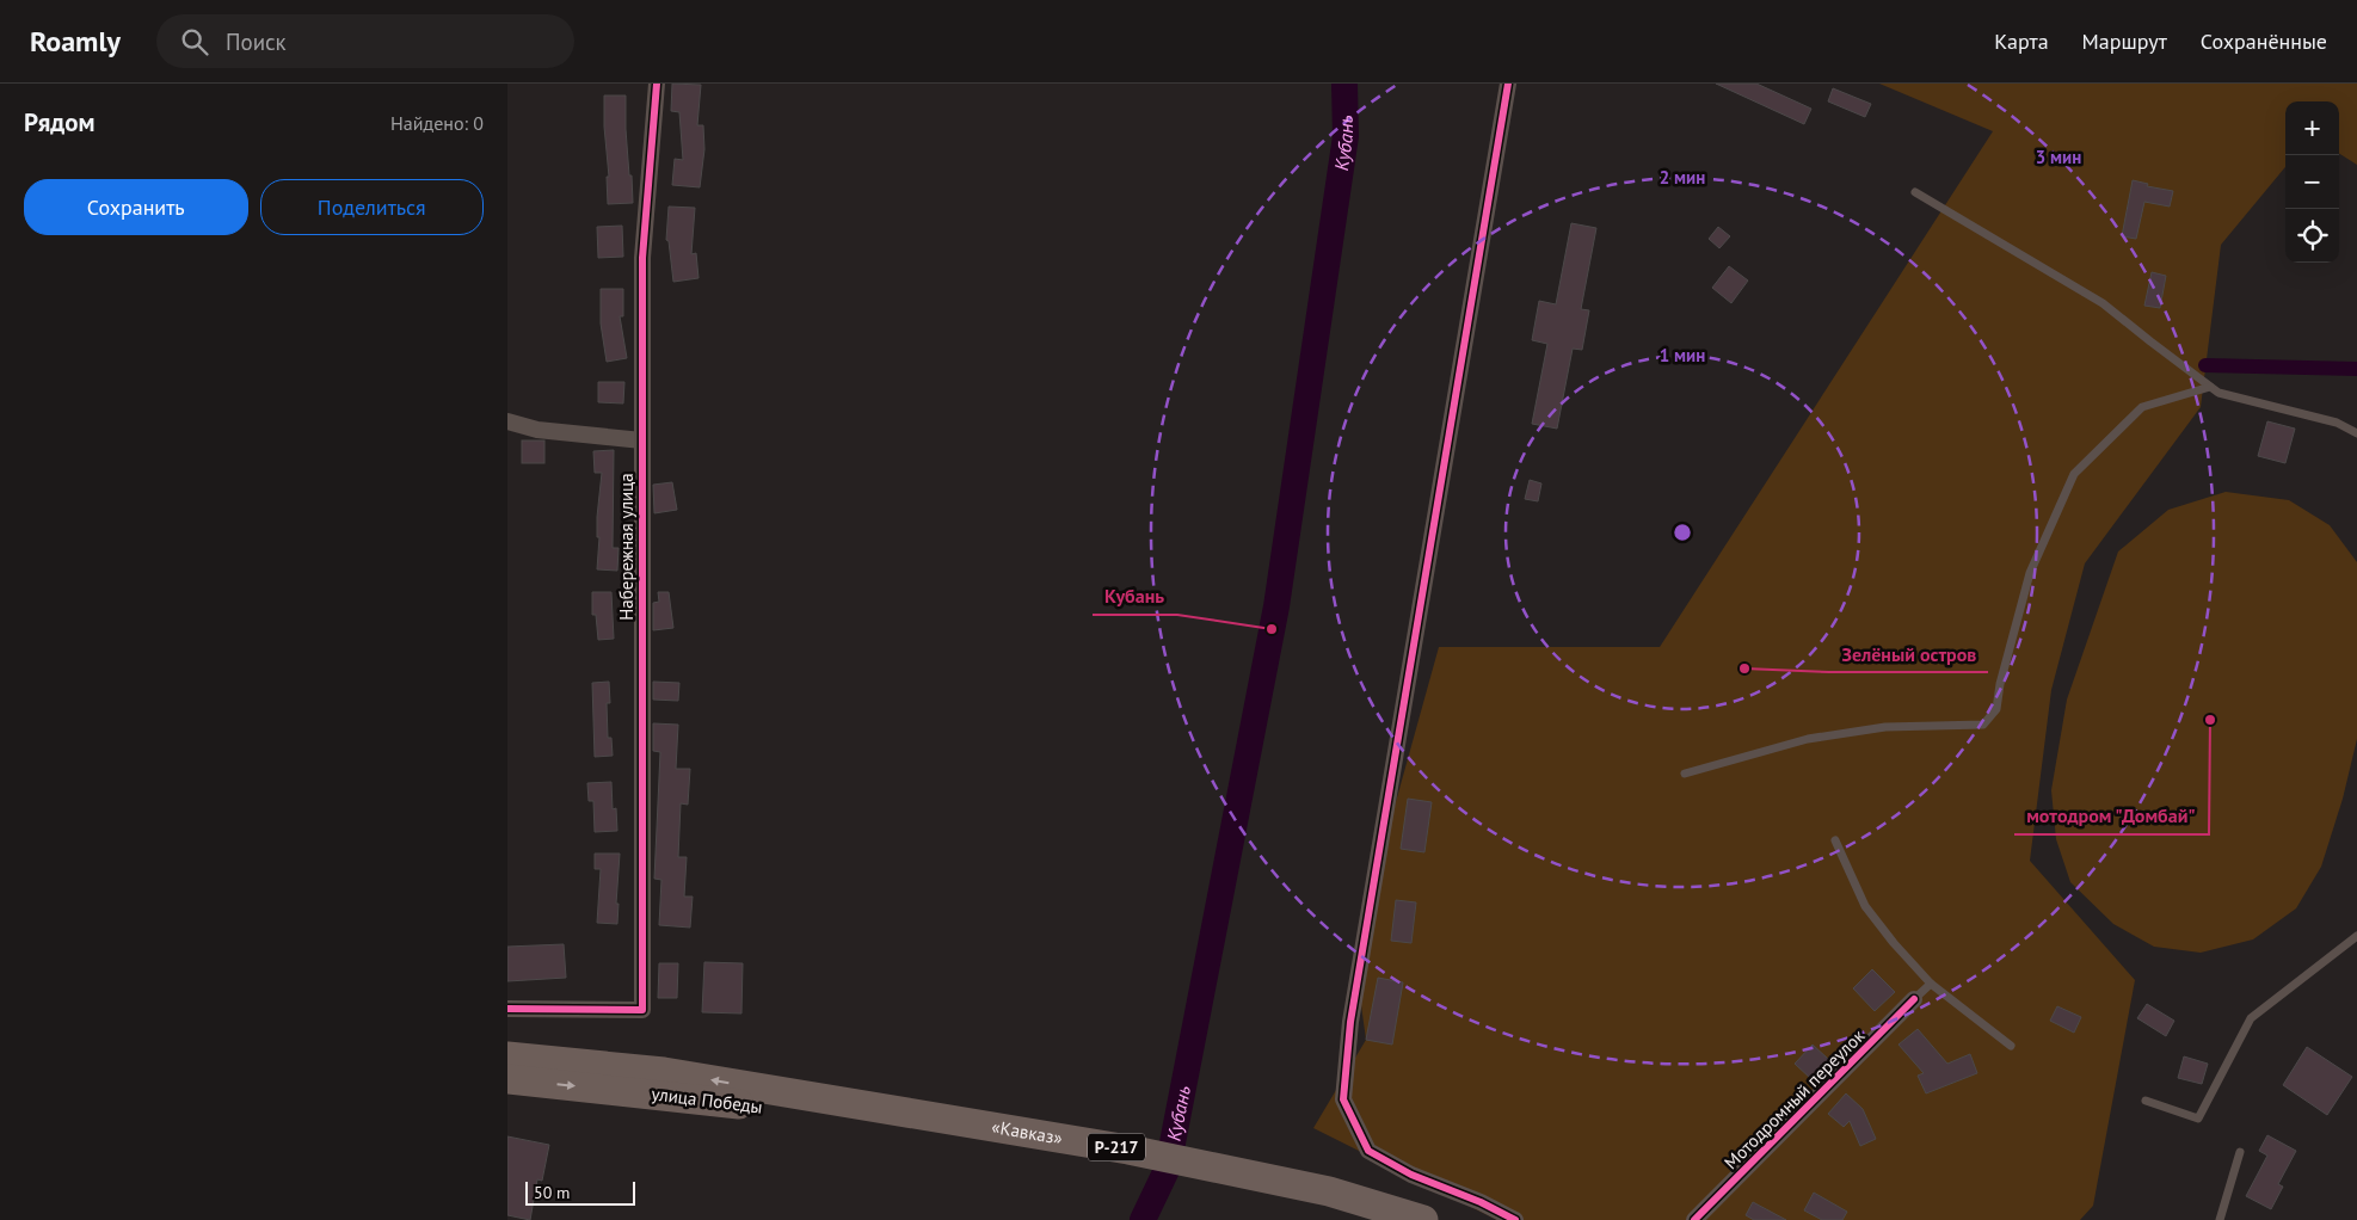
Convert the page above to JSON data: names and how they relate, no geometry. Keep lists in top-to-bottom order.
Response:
{
  "streets": {
    "highway": ["улица Победы", "«Кавказ»", "Р-217"],
    "street": ["Набережная улица", "Мотодромный переулок"]
  },
  "crossings": [
    ["улица Победы", "«Кавказ»"],
    ["«Кавказ»", "Р-217"]
  ],
  "water": ["Кубань"],
  "places": ["Кубань", "Зелёный остров", "мотодром \"Домбай\""],
  "scale_bar": "50 m",
  "page": {
    "header": "Roamly",
    "search": "Поиск",
    "nav": ["Карта", "Маршрут", "Сохранённые"],
    "heading": ["Рядом", "Найдено: 0"],
    "map_buttons": ["+", "−"],
    "buttons": ["Сохранить", "Поделиться"],
    "scale": "50 m"
  },
  "rings": ["3 мин", "2 мин", "1 мин"]
}
